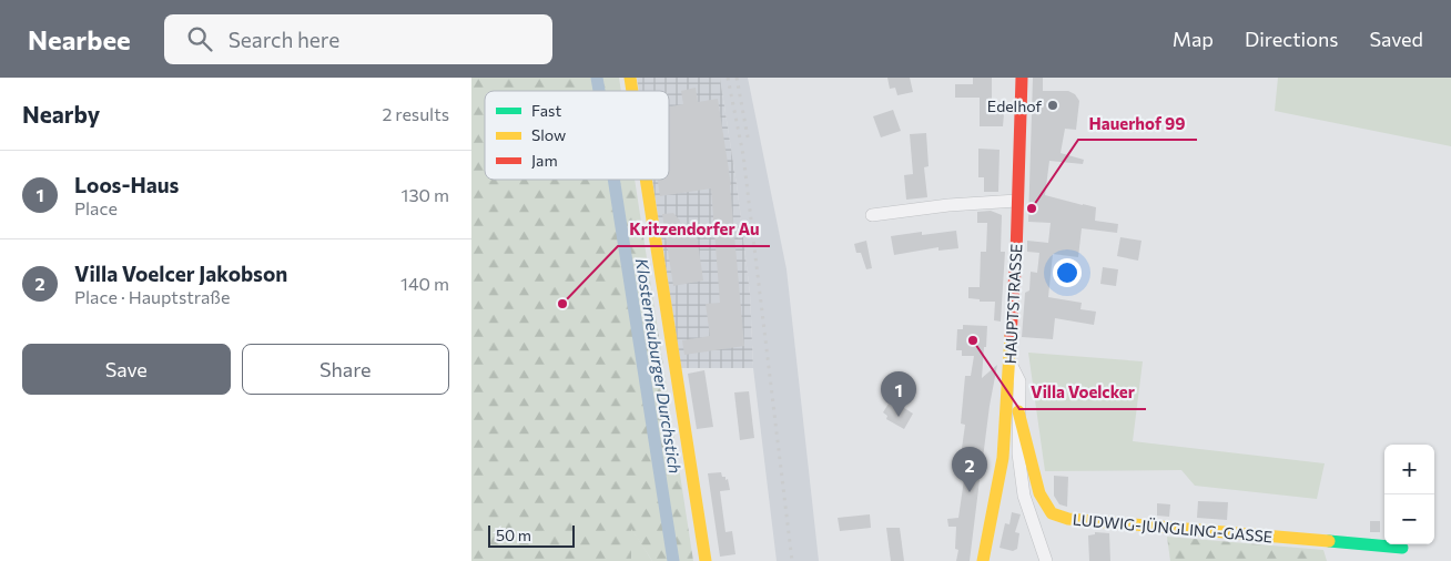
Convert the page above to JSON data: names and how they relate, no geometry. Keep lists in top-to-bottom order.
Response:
{
  "streets": {
    "street": ["HAUPTSTRASSE", "LUDWIG-JÜNGLING-GASSE"]
  },
  "water": ["Klosterneuburger Durchstich"],
  "places": [
    "Edelhof",
    "Hauerhof 99",
    "Kritzendorfer Au",
    "Villa Voelcker"
  ],
  "legend": ["Fast", "Slow", "Jam"],
  "scale_bar": "50 m",
  "page": {
    "header": "Nearbee",
    "search": "Search here",
    "nav": ["Map", "Directions", "Saved"],
    "heading": ["Nearby", "2 results"],
    "list": [
      {
        "mark": "1",
        "name": "Loos-Haus",
        "note": "Place",
        "value": "130 m"
      },
      {
        "mark": "2",
        "name": "Villa Voelcer Jakobson",
        "note": "Place · Hauptstraße",
        "value": "140 m"
      }
    ],
    "buttons": ["Save", "Share"],
    "pins": ["1", "2"],
    "map_buttons": ["+", "−"],
    "scale": "50 m"
  }
}
